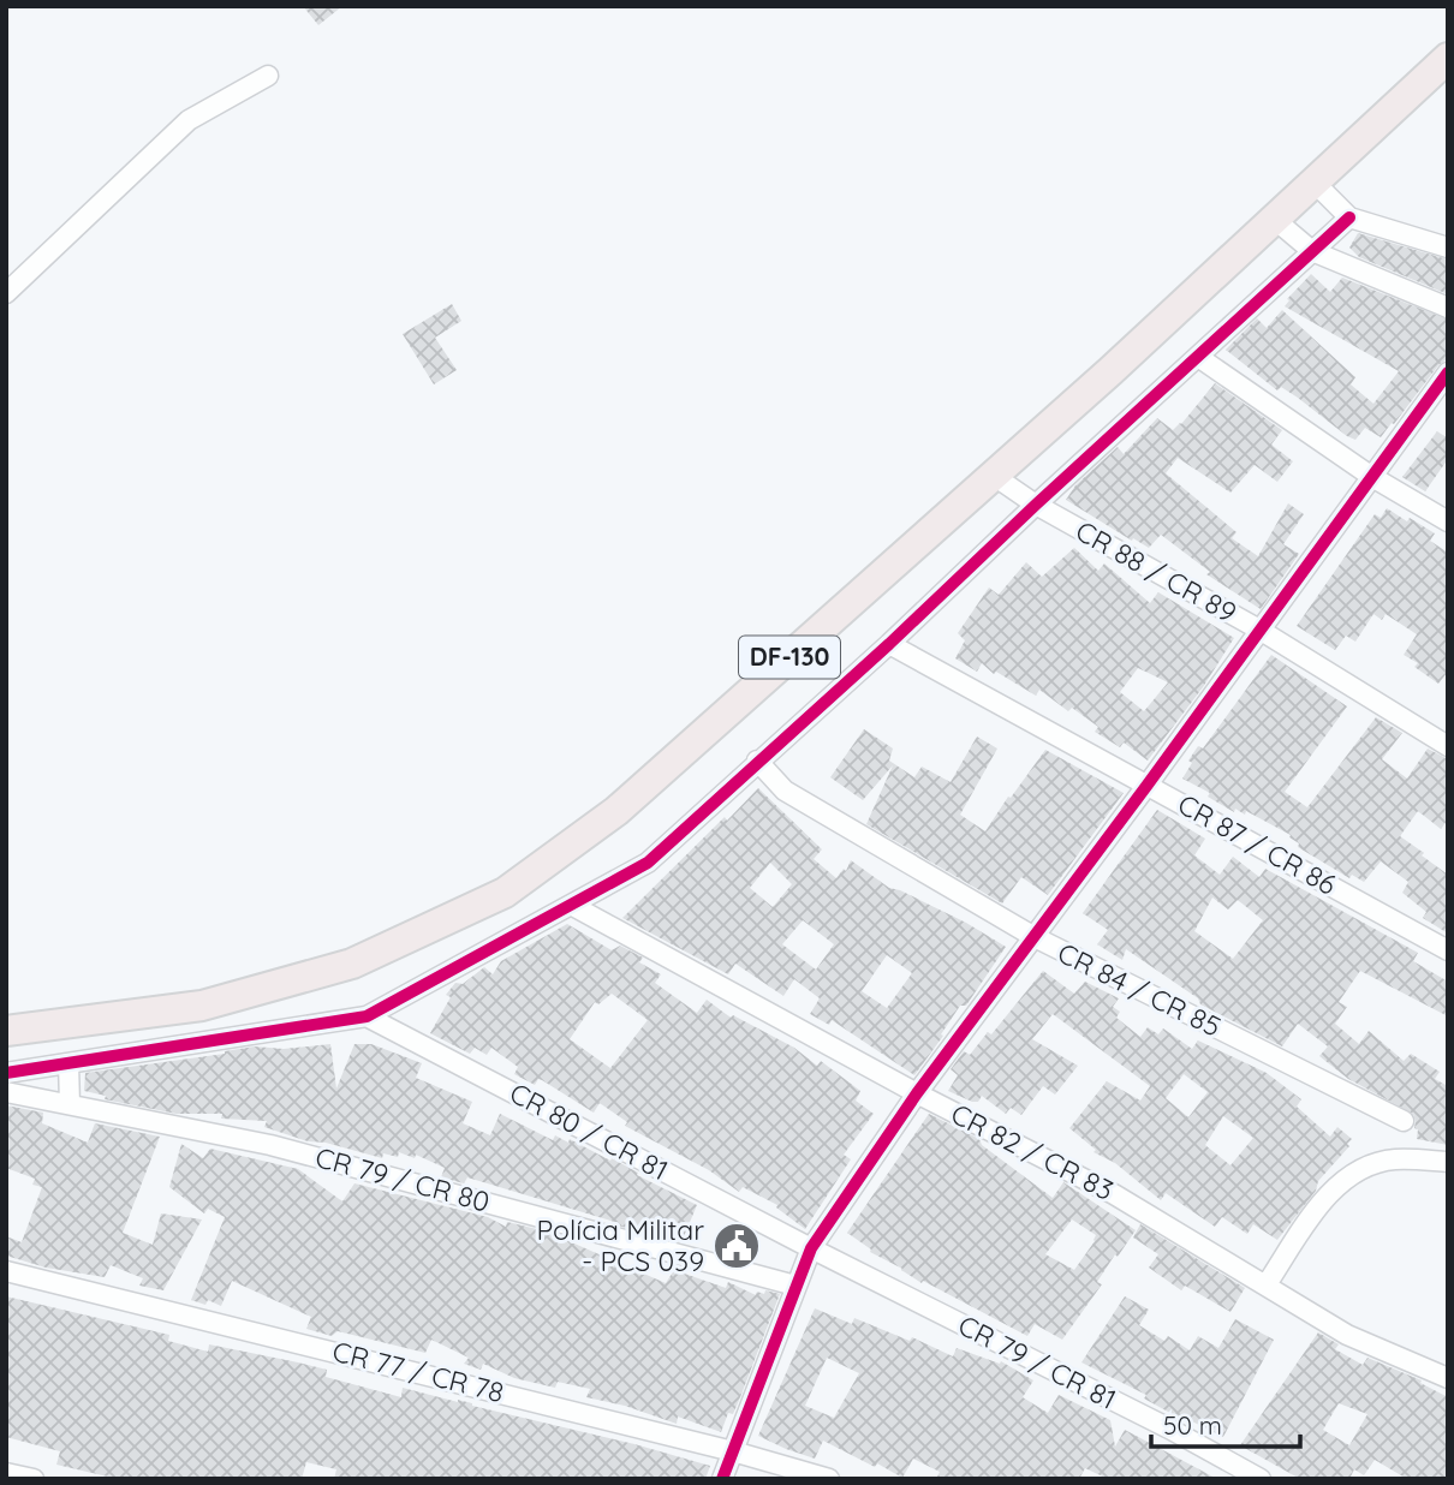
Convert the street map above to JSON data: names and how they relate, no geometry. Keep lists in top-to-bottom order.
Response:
{
  "streets": {
    "main road": ["DF-130"],
    "street": [
      "CR 88 / CR 89",
      "CR 87 / CR 86",
      "CR 84 / CR 85",
      "CR 80 / CR 81",
      "CR 82 / CR 83",
      "CR 79 / CR 80",
      "CR 79 / CR 81",
      "CR 77 / CR 78"
    ]
  },
  "crossings": [
    ["CR 88 / CR 89", "DF-130"],
    ["CR 80 / CR 81", "CR 79 / CR 81"]
  ],
  "places": {
    "public building": ["Polícia Militar - PCS 039"]
  },
  "scale_bar": "50 m"
}
